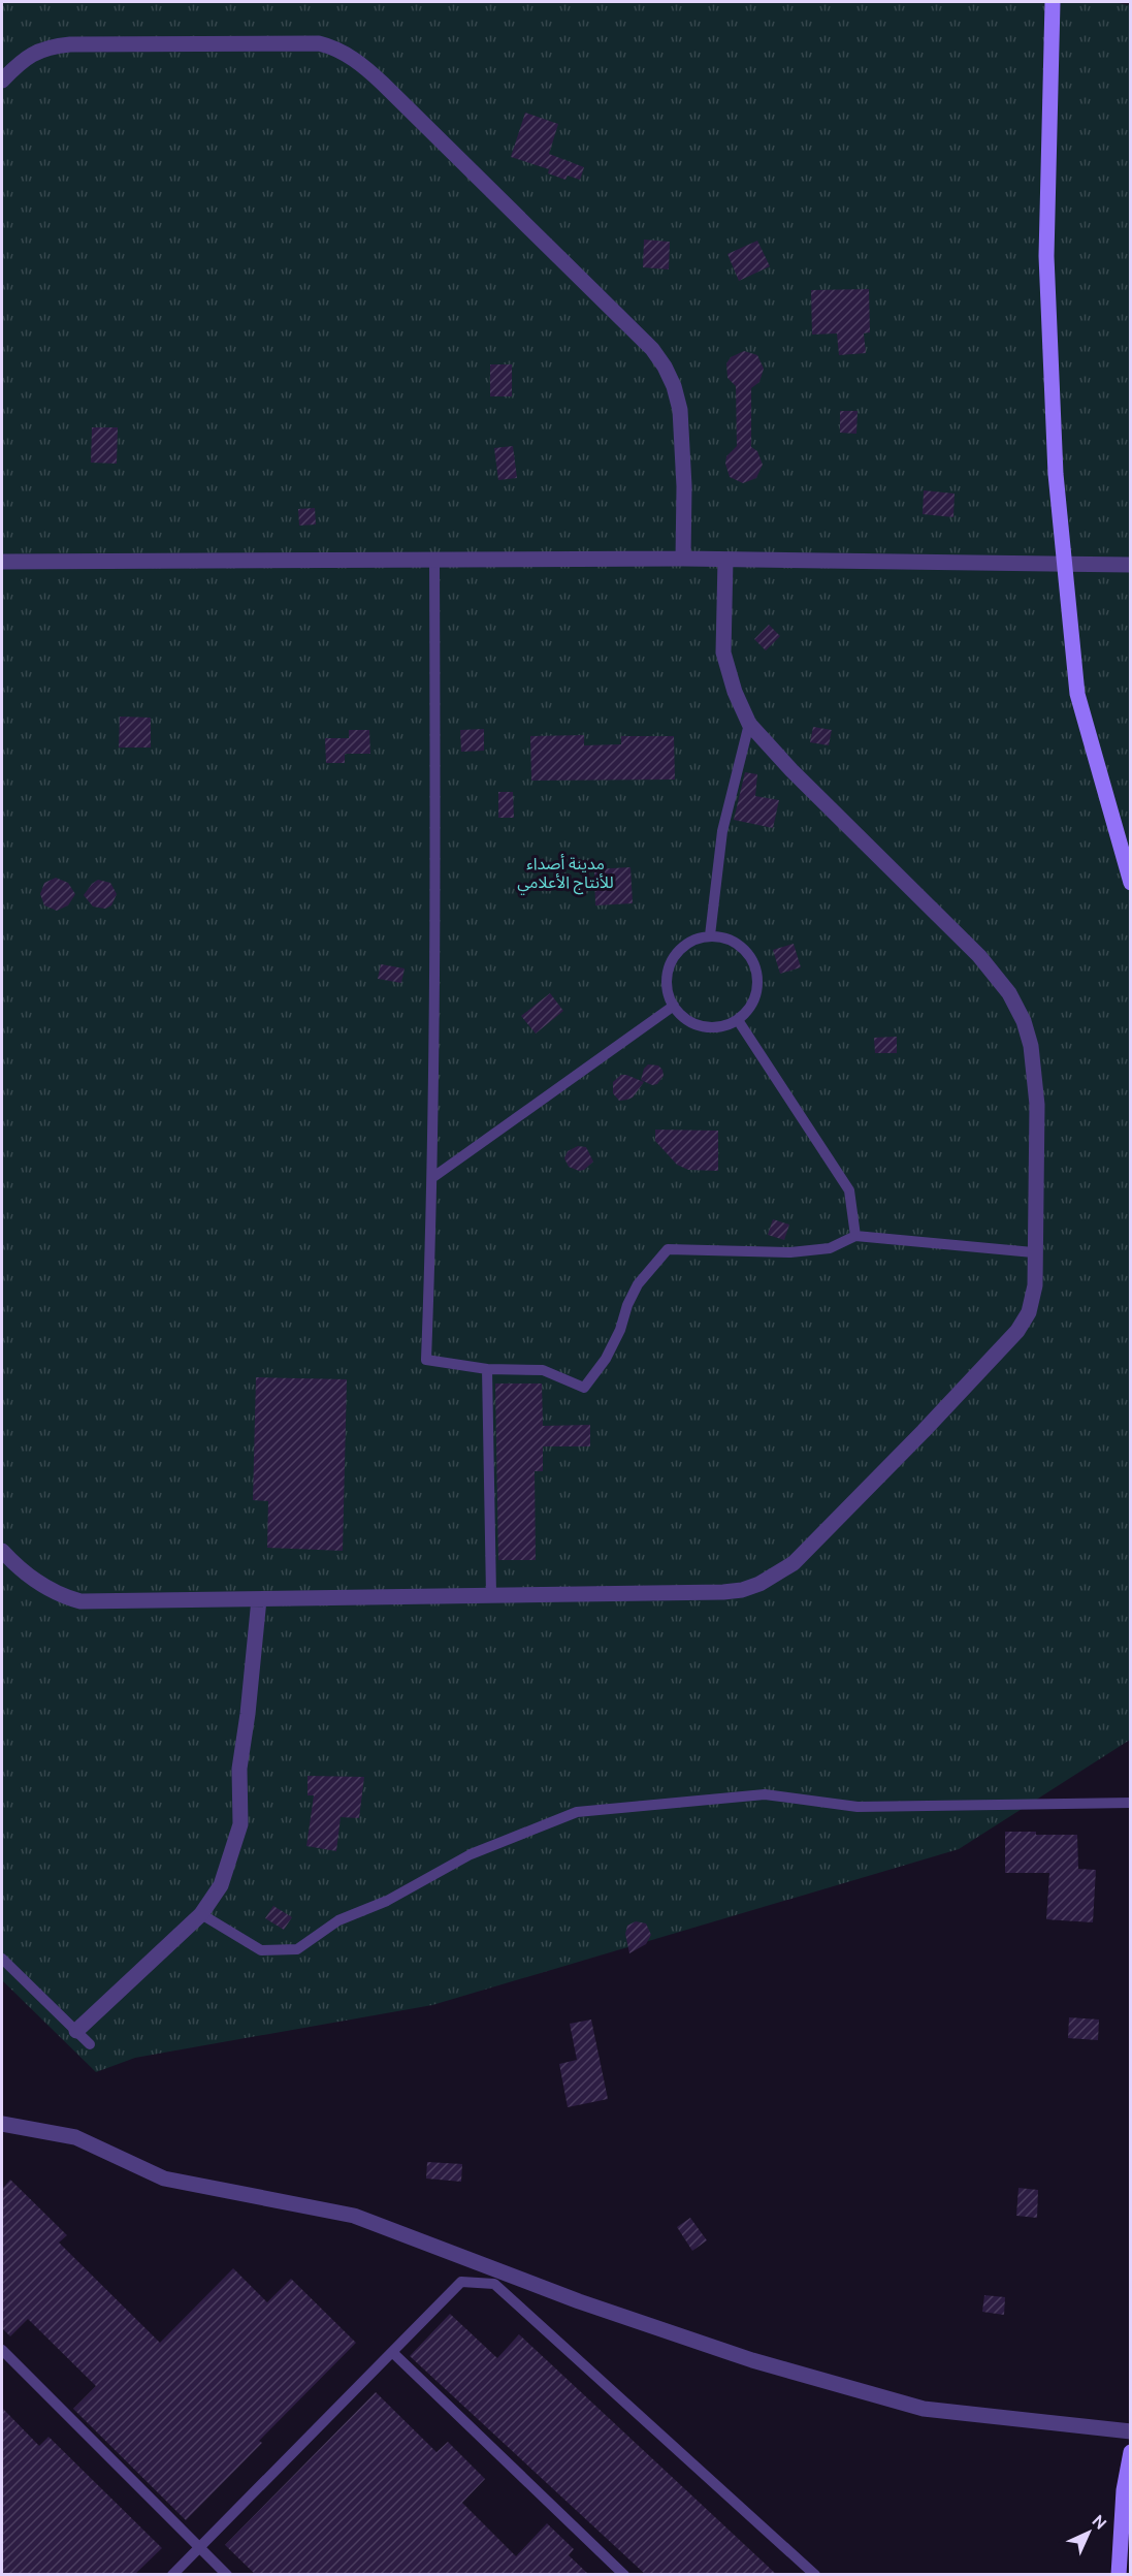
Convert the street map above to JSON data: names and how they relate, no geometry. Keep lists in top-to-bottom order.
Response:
{
  "parks": ["مدينة أصداء للأنتاج الأعلامي"],
  "north": "top right"
}
